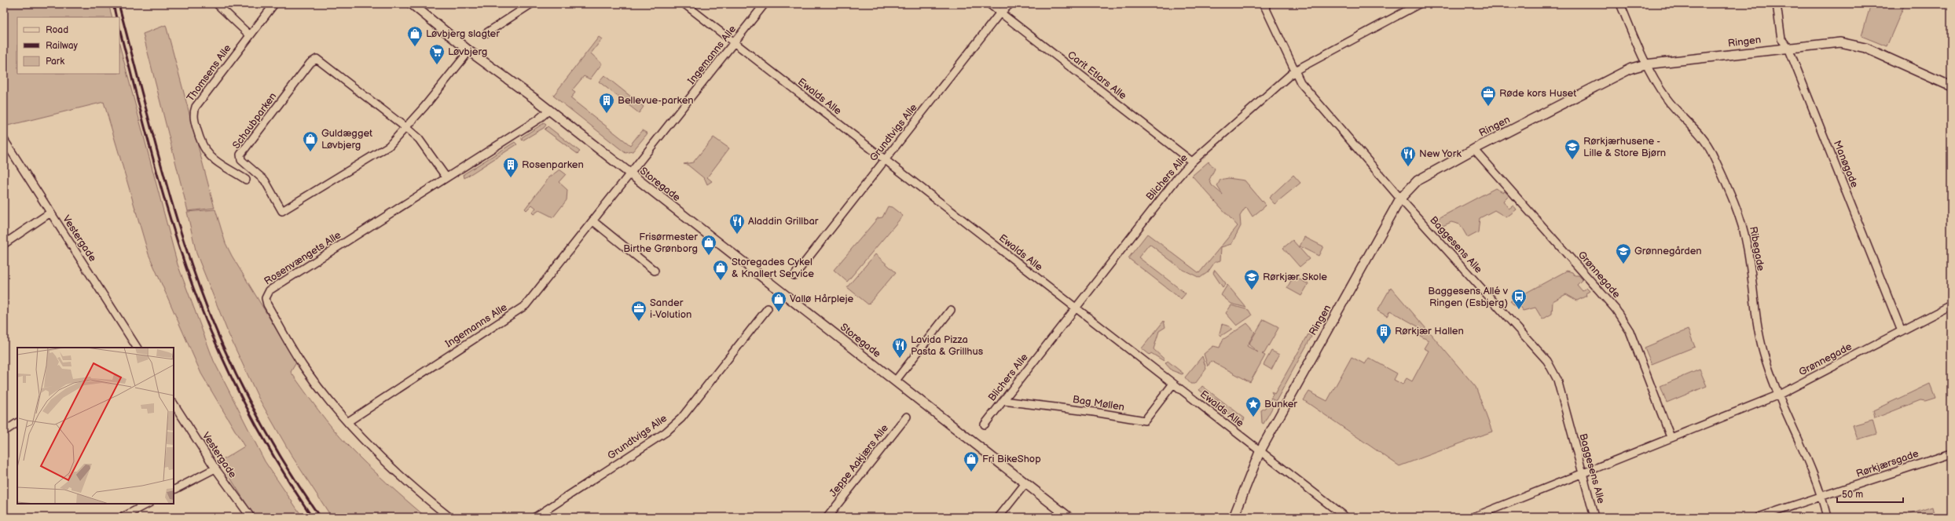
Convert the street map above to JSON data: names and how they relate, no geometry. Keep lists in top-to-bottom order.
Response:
{
  "streets": {
    "street": [
      "Ringen",
      "Ingemanns Alle",
      "Thomsens Alle",
      "Carit Etlars Alle",
      "Ewalds Alle",
      "Schaubparken",
      "Grundtvigs Alle",
      "Manøgade",
      "Blichers Alle",
      "Storegade",
      "Vestergade",
      "Baggesens Alle",
      "Ribegade",
      "Rosenvængets Alle",
      "Grønnegade",
      "Bag Møllen",
      "Jeppe Aakjærs Alle",
      "Rørkjærsgade"
    ]
  },
  "crossings": [
    ["Ringen", "Ewalds Alle"],
    ["Ringen", "Manøgade"],
    ["Ringen", "Baggesens Alle"],
    ["Ringen", "Ribegade"],
    ["Ringen", "Grønnegade"],
    ["Ingemanns Alle", "Ewalds Alle"],
    ["Ingemanns Alle", "Storegade"],
    ["Ingemanns Alle", "Rosenvængets Alle"],
    ["Carit Etlars Alle", "Grundtvigs Alle"],
    ["Carit Etlars Alle", "Blichers Alle"],
    ["Ewalds Alle", "Grundtvigs Alle"],
    ["Ewalds Alle", "Blichers Alle"],
    ["Ewalds Alle", "Bag Møllen"],
    ["Schaubparken", "Storegade"],
    ["Schaubparken", "Rosenvængets Alle"],
    ["Manøgade", "Grønnegade"],
    ["Blichers Alle", "Baggesens Alle"],
    ["Blichers Alle", "Bag Møllen"],
    ["Storegade", "Rosenvængets Alle"],
    ["Baggesens Alle", "Grønnegade"],
    ["Ribegade", "Grønnegade"],
    ["Ribegade", "Rørkjærsgade"]
  ],
  "places": {
    "shop": [
      "Løvbjerg slagter",
      "Guldægget Løvbjerg",
      "Frisørmester Birthe Grønborg",
      "Storegades Cykel & Knallert Service",
      "Vallø Hårpleje",
      "Fri BikeShop"
    ],
    "supermarket": ["Løvbjerg"],
    "office": ["Røde kors Huset", "Sander i-Volution"],
    "building": ["Bellevue-parken", "Rosenparken", "Rørkjær Hallen"],
    "school or university": ["Rørkjærhusene - Lille & Store Bjørn", "Grønnegården", "Rørkjær Skole"],
    "restaurant": ["New York", "Aladdin Grillbar", "Lavida Pizza Pasta & Grillhus"],
    "bus stop": ["Baggesens Allé v Ringen (Esbjerg)"],
    "place": ["Bunker"]
  },
  "legend": ["Road", "Railway", "Park"],
  "scale_bar": "50 m"
}
